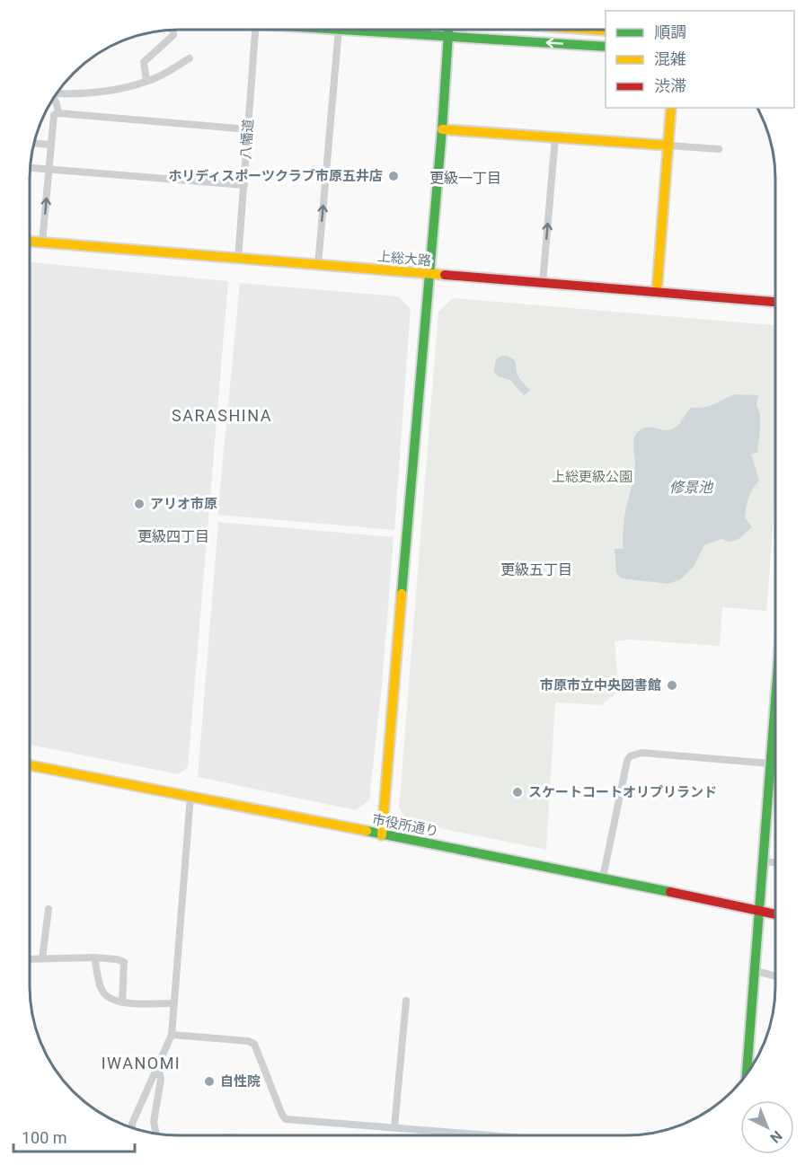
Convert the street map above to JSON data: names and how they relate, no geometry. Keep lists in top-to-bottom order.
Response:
{
  "streets": {
    "street": ["八幡道", "上総大路", "市役所通り"]
  },
  "crossings": [
    ["八幡道", "上総大路"]
  ],
  "districts": [
    "更級一丁目",
    "SARASHINA",
    "更級四丁目",
    "更級五丁目",
    "IWANOMI"
  ],
  "water": ["修景池"],
  "parks": ["上総更級公園"],
  "places": [
    "ホリディスポーツクラブ市原五井店",
    "アリオ市原",
    "市原市立中央図書館",
    "スケートコートオリプリランド",
    "自性院"
  ],
  "legend": ["順調", "混雑", "渋滞"],
  "scale_bar": "100 m",
  "north": "bottom right"
}
